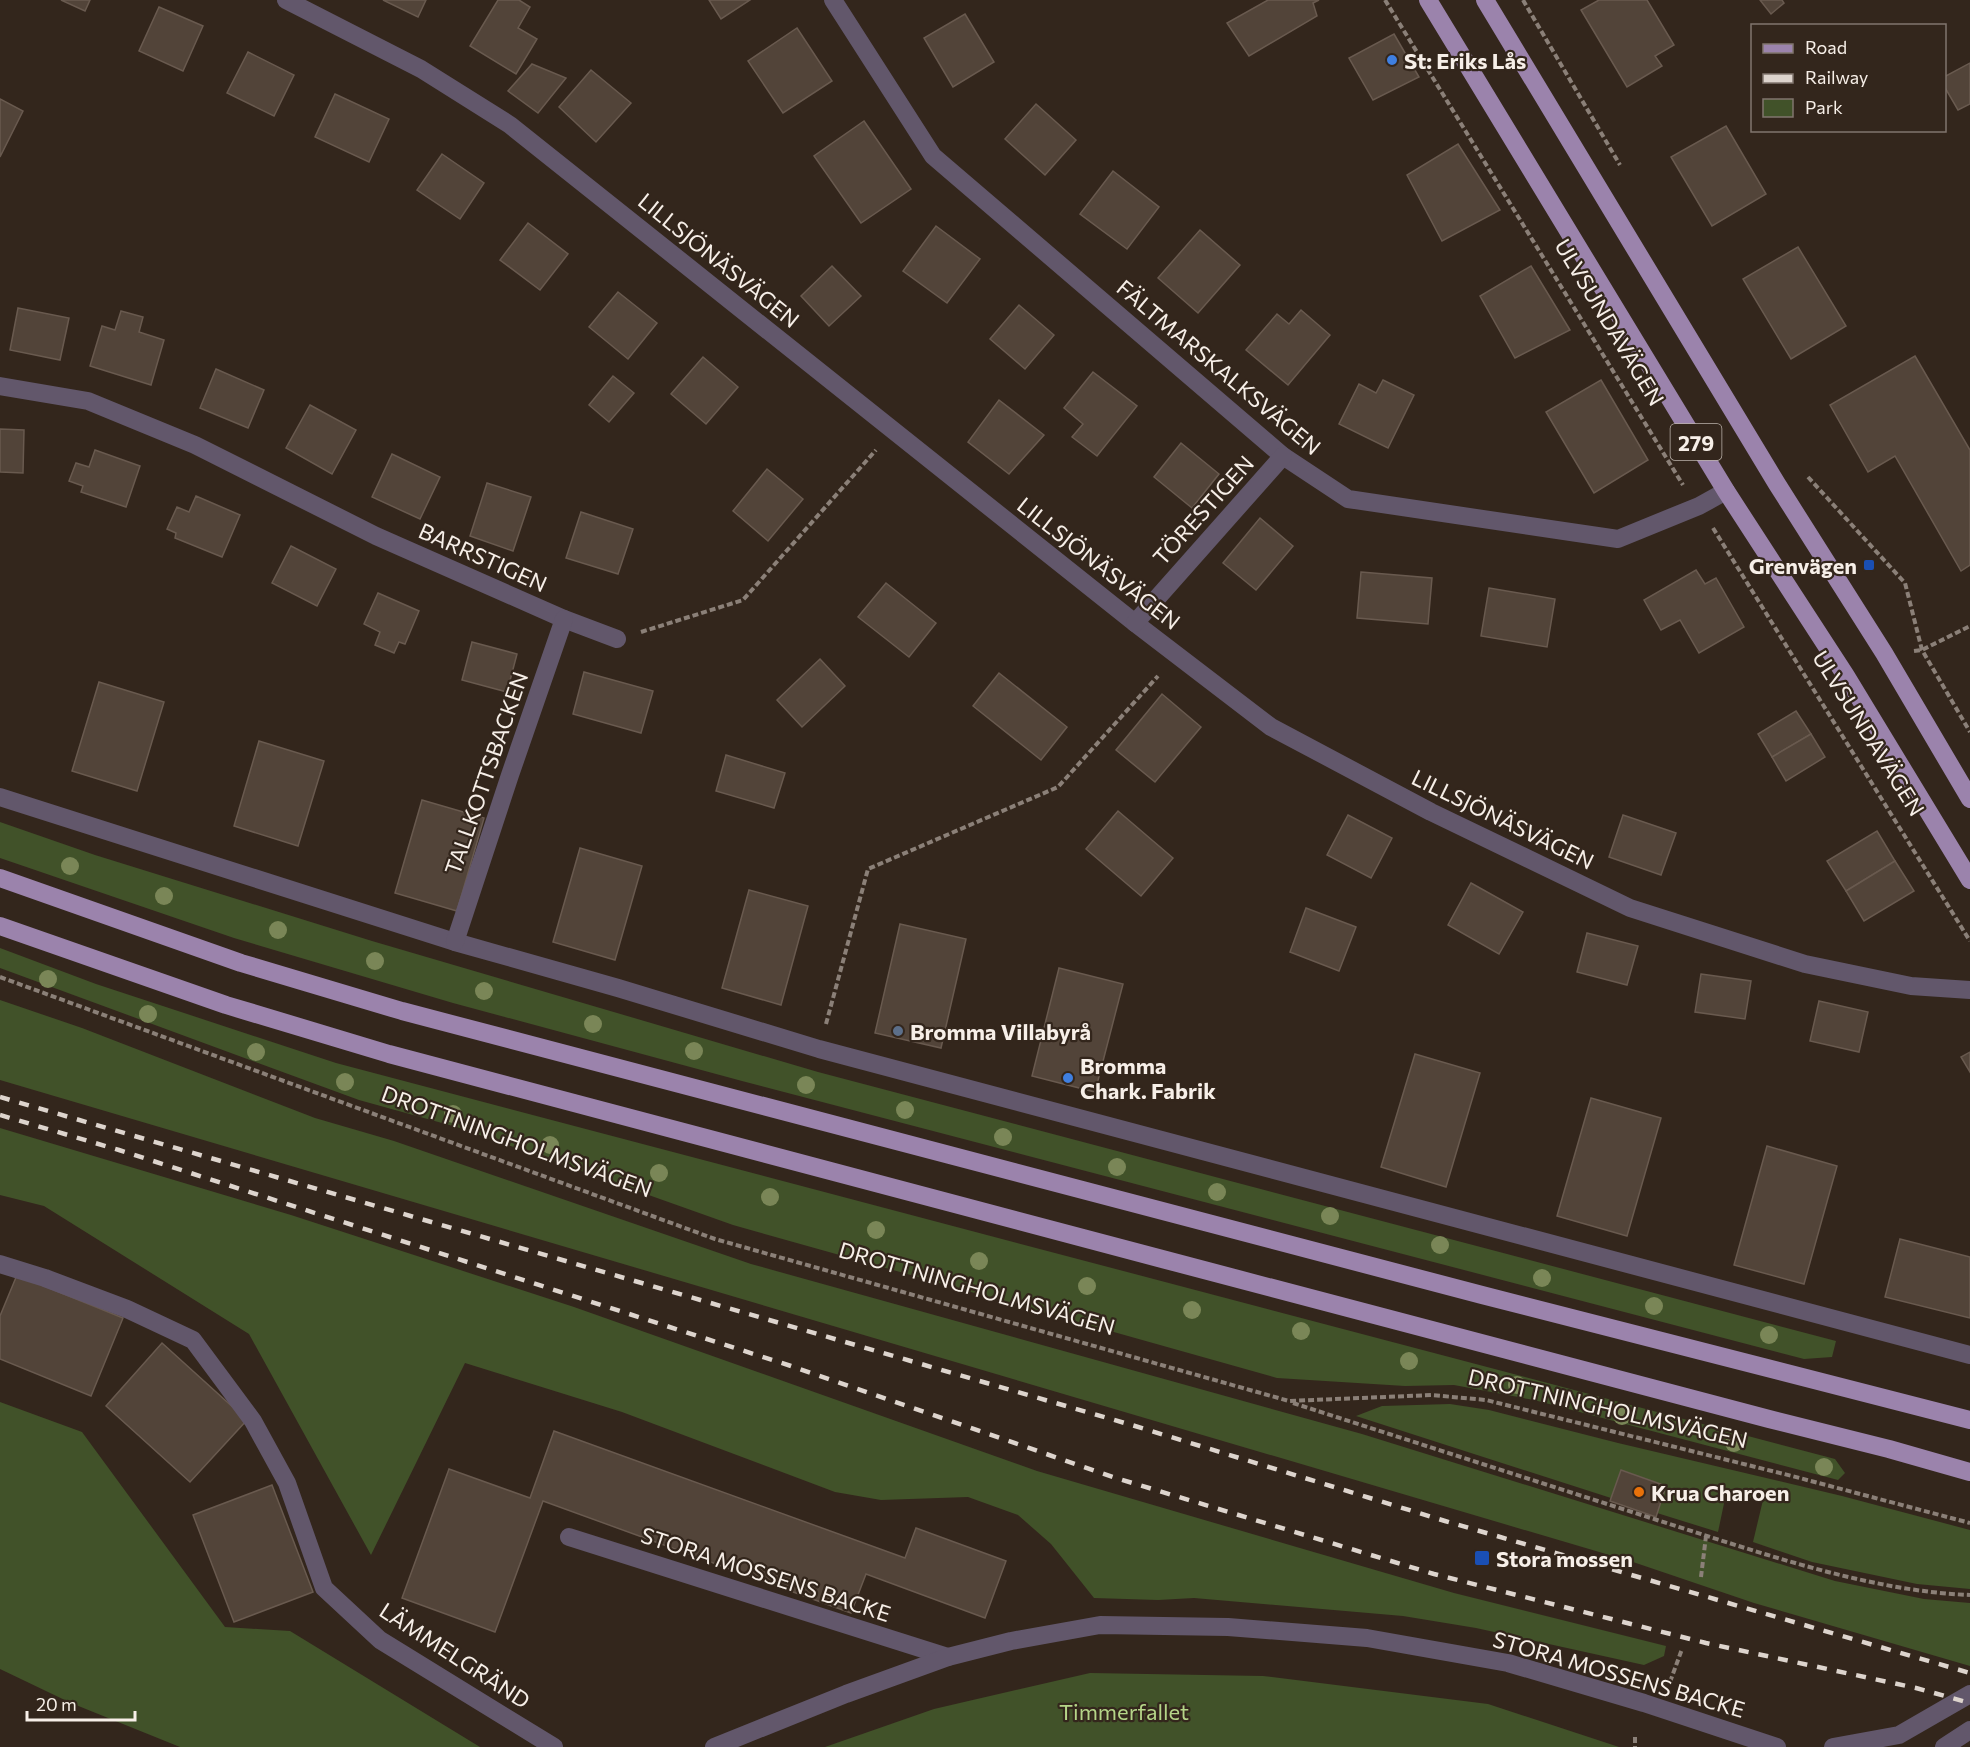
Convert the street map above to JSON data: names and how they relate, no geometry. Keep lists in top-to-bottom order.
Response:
{
  "streets": {
    "main road": ["ULVSUNDAVÄGEN", "279", "DROTTNINGHOLMSVÄGEN"],
    "street": [
      "LILLSJÖNÄSVÄGEN",
      "FÄLTMARSKALKSVÄGEN",
      "TÖRESTIGEN",
      "BARRSTIGEN",
      "TALLKOTTSBACKEN",
      "STORA MOSSENS BACKE",
      "LÄMMELGRÄND"
    ]
  },
  "crossings": [
    ["LILLSJÖNÄSVÄGEN", "TÖRESTIGEN"],
    ["ULVSUNDAVÄGEN", "FÄLTMARSKALKSVÄGEN"],
    ["FÄLTMARSKALKSVÄGEN", "TÖRESTIGEN"],
    ["BARRSTIGEN", "TALLKOTTSBACKEN"]
  ],
  "parks": ["Timmerfallet"],
  "places": {
    "other": [
      "St: Eriks Lås",
      "Bromma Villabyrå",
      "Bromma Chark. Fabrik",
      "Krua Charoen"
    ],
    "transit": ["Grenvägen", "Stora mossen"]
  },
  "legend": ["Road", "Railway", "Park"],
  "scale_bar": "20 m"
}
